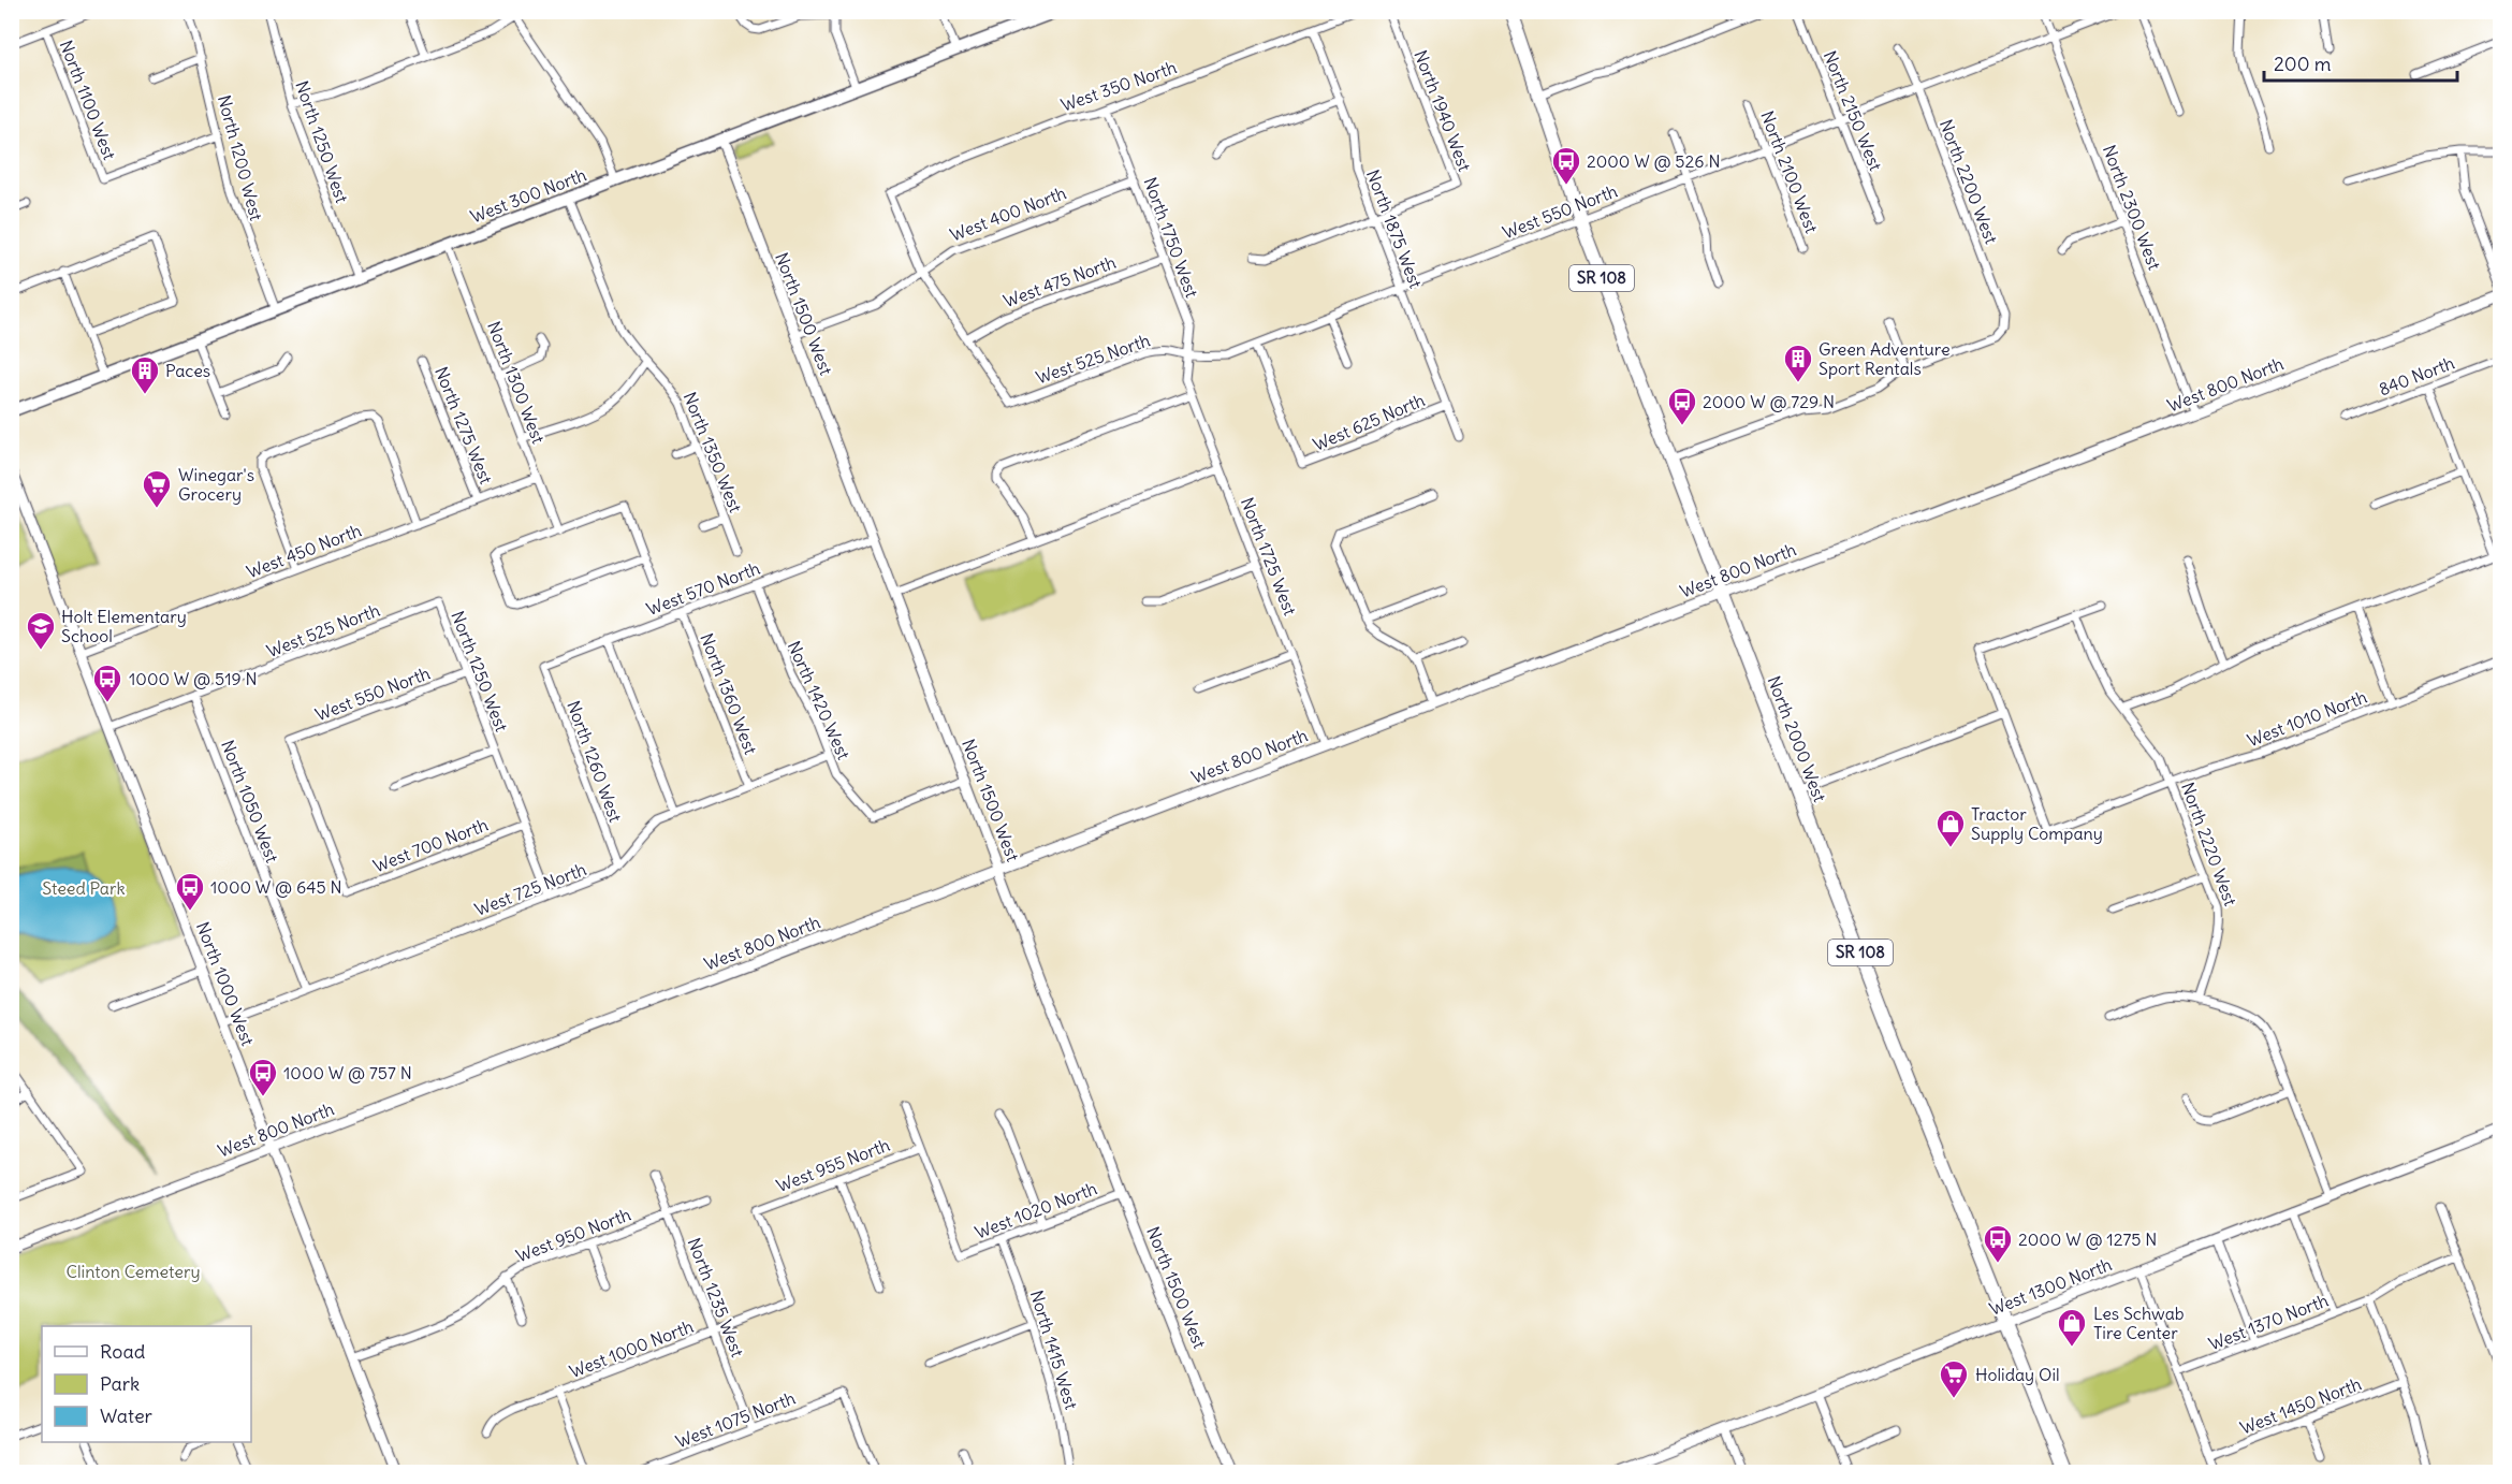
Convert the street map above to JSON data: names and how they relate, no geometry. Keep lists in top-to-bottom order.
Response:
{
  "streets": {
    "main road": ["West 300 North", "SR 108", "North 2000 West"],
    "street": [
      "West 350 North",
      "North 1100 West",
      "North 1940 West",
      "North 2150 West",
      "North 1250 West",
      "North 1200 West",
      "North 2100 West",
      "North 2200 West",
      "North 2300 West",
      "West 550 North",
      "West 400 North",
      "North 1875 West",
      "North 1750 West",
      "West 475 North",
      "North 1500 West",
      "West 525 North",
      "840 North",
      "North 1300 West",
      "West 800 North",
      "West 625 North",
      "North 1275 West",
      "North 1350 West",
      "West 450 North",
      "North 1725 West",
      "West 570 North",
      "North 1360 West",
      "North 1420 West",
      "West 1010 North",
      "North 1260 West",
      "North 1050 West",
      "North 2220 West",
      "West 700 North",
      "West 725 North",
      "North 1000 West",
      "West 955 North",
      "West 1020 North",
      "West 950 North",
      "West 1300 North",
      "North 1235 West",
      "West 1370 North",
      "West 1000 North",
      "North 1415 West",
      "West 1450 North",
      "West 1075 North"
    ]
  },
  "crossings": [
    ["West 350 North", "West 400 North"],
    ["West 350 North", "North 1875 West"],
    ["West 350 North", "North 1750 West"],
    ["North 1100 West", "North 1200 West"],
    ["North 1940 West", "North 1875 West"],
    ["North 2150 West", "West 550 North"],
    ["North 1250 West", "West 300 North"],
    ["North 1250 West", "West 550 North"],
    ["North 1250 West", "West 525 North"],
    ["North 1250 West", "West 700 North"],
    ["North 1250 West", "West 725 North"],
    ["North 1200 West", "West 300 North"],
    ["North 2100 West", "West 550 North"],
    ["North 2200 West", "West 550 North"],
    ["West 300 North", "North 1500 West"],
    ["West 300 North", "North 1300 West"],
    ["West 300 North", "North 1350 West"],
    ["North 2300 West", "West 550 North"],
    ["North 2300 West", "West 800 North"],
    ["West 550 North", "North 1875 West"],
    ["West 550 North", "North 1750 West"],
    ["West 550 North", "West 525 North"],
    ["West 550 North", "West 625 North"],
    ["West 550 North", "North 2000 West"],
    ["West 550 North", "West 700 North"],
    ["West 400 North", "North 1750 West"],
    ["West 400 North", "North 1500 West"],
    ["North 1875 West", "West 625 North"],
    ["North 1750 West", "West 475 North"],
    ["North 1750 West", "West 525 North"],
    ["North 1750 West", "North 1725 West"],
    ["West 475 North", "West 525 North"],
    ["North 1500 West", "West 800 North"],
    ["North 1500 West", "West 570 North"],
    ["North 1500 West", "North 1420 West"],
    ["North 1500 West", "West 1020 North"],
    ["West 525 North", "North 1050 West"],
    ["West 525 North", "North 1000 West"],
    ["North 1300 West", "West 450 North"],
    ["West 800 North", "North 1725 West"],
    ["West 800 North", "North 2000 West"],
    ["West 800 North", "North 1000 West"],
    ["North 1275 West", "West 450 North"],
    ["West 450 North", "North 1000 West"],
    ["West 570 North", "North 1360 West"],
    ["West 570 North", "North 1420 West"],
    ["West 570 North", "North 1260 West"],
    ["North 1360 West", "West 725 North"],
    ["North 1420 West", "West 725 North"],
    ["West 1010 North", "North 2220 West"],
    ["North 2000 West", "West 1300 North"],
    ["North 1260 West", "West 725 North"],
    ["North 1050 West", "West 725 North"],
    ["West 725 North", "North 1000 West"],
    ["North 1000 West", "West 950 North"],
    ["West 955 North", "West 1020 North"],
    ["West 955 North", "West 1000 North"],
    ["West 1020 North", "North 1415 West"],
    ["West 950 North", "North 1235 West"],
    ["North 1235 West", "West 1000 North"],
    ["North 1235 West", "West 1075 North"]
  ],
  "parks": ["Steed Park", "Clinton Cemetery"],
  "places": {
    "bus stop": [
      "2000 W @ 526 N",
      "2000 W @ 729 N",
      "1000 W @ 519 N",
      "1000 W @ 645 N",
      "1000 W @ 757 N",
      "2000 W @ 1275 N"
    ],
    "building": ["Green Adventure Sport Rentals", "Paces"],
    "supermarket": ["Winegar's Grocery", "Holiday Oil"],
    "school or university": ["Holt Elementary School"],
    "shop": ["Tractor Supply Company", "Les Schwab Tire Center"]
  },
  "legend": ["Road", "Park", "Water"],
  "scale_bar": "200 m"
}
